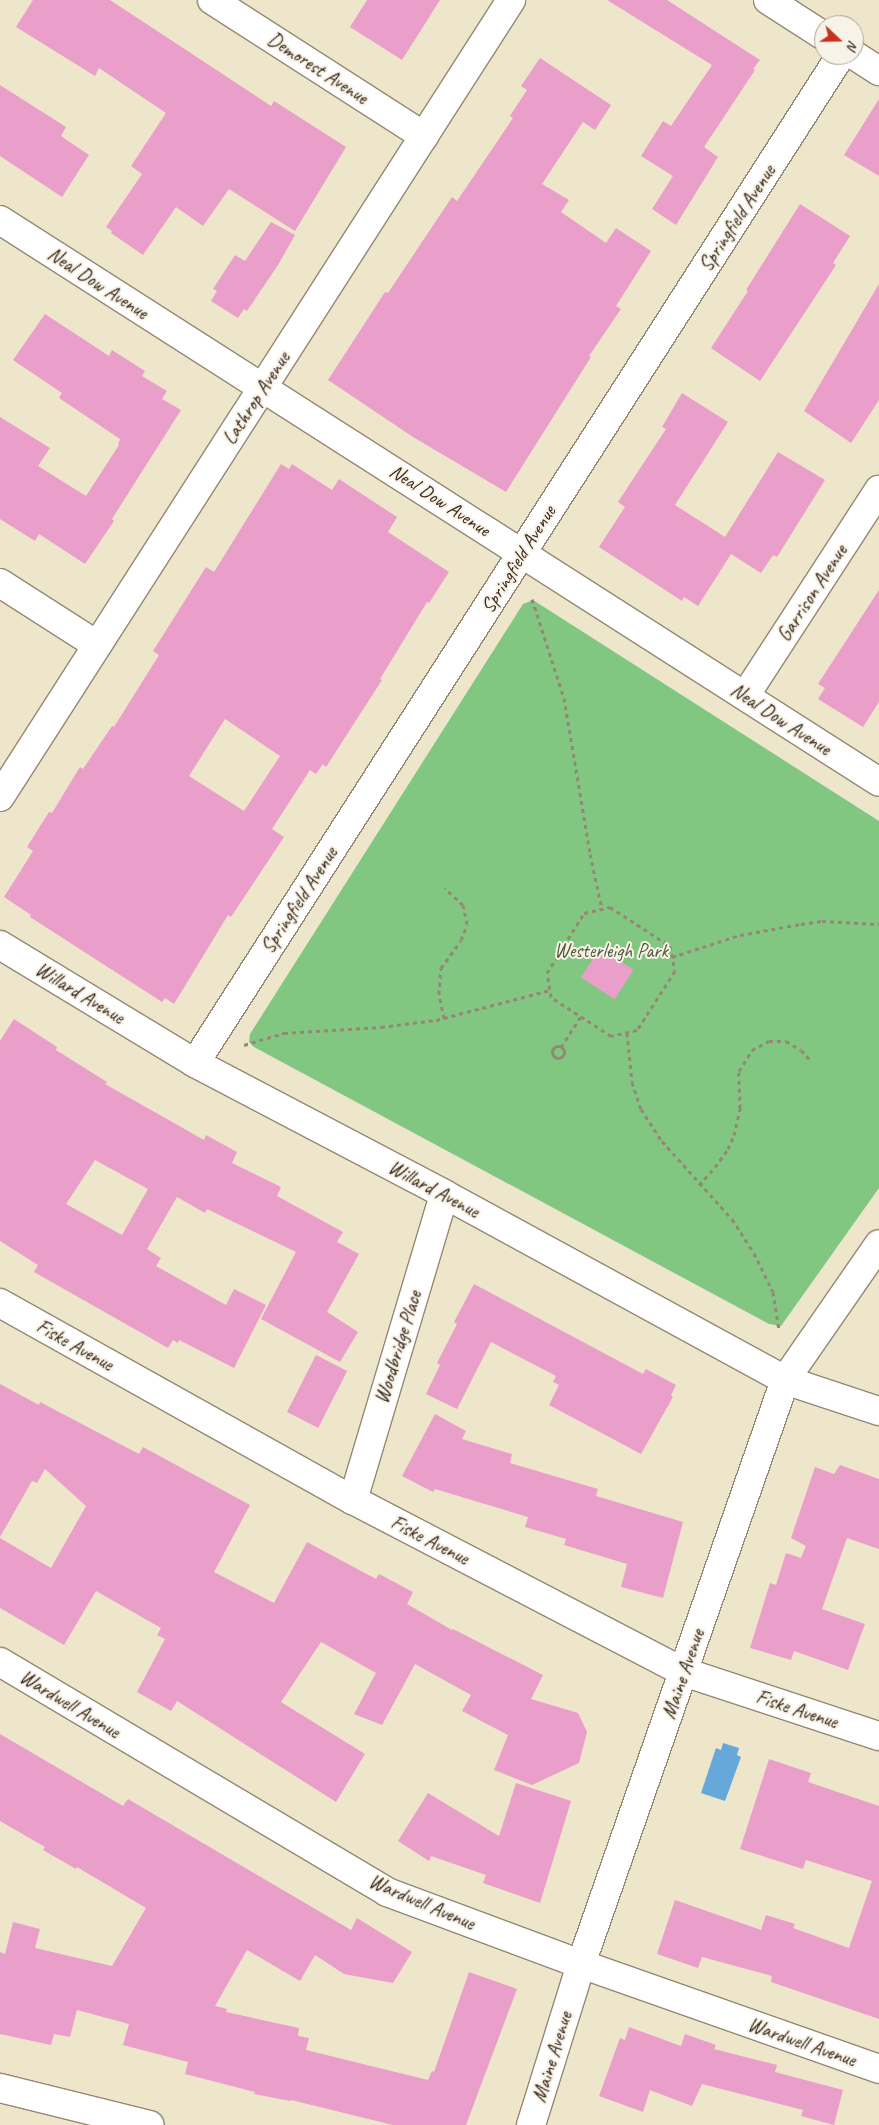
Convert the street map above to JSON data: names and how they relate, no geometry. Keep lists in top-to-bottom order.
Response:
{
  "streets": {
    "street": [
      "Demorest Avenue",
      "Springfield Avenue",
      "Neal Dow Avenue",
      "Lathrop Avenue",
      "Garrison Avenue",
      "Willard Avenue",
      "Fiske Avenue",
      "Woodbridge Place",
      "Maine Avenue",
      "Wardwell Avenue"
    ]
  },
  "crossings": [
    ["Demorest Avenue", "Lathrop Avenue"],
    ["Springfield Avenue", "Neal Dow Avenue"],
    ["Springfield Avenue", "Willard Avenue"],
    ["Neal Dow Avenue", "Lathrop Avenue"],
    ["Neal Dow Avenue", "Garrison Avenue"],
    ["Willard Avenue", "Woodbridge Place"],
    ["Willard Avenue", "Maine Avenue"],
    ["Fiske Avenue", "Woodbridge Place"],
    ["Fiske Avenue", "Maine Avenue"],
    ["Maine Avenue", "Wardwell Avenue"]
  ],
  "parks": ["Westerleigh Park"],
  "north": "right"
}
